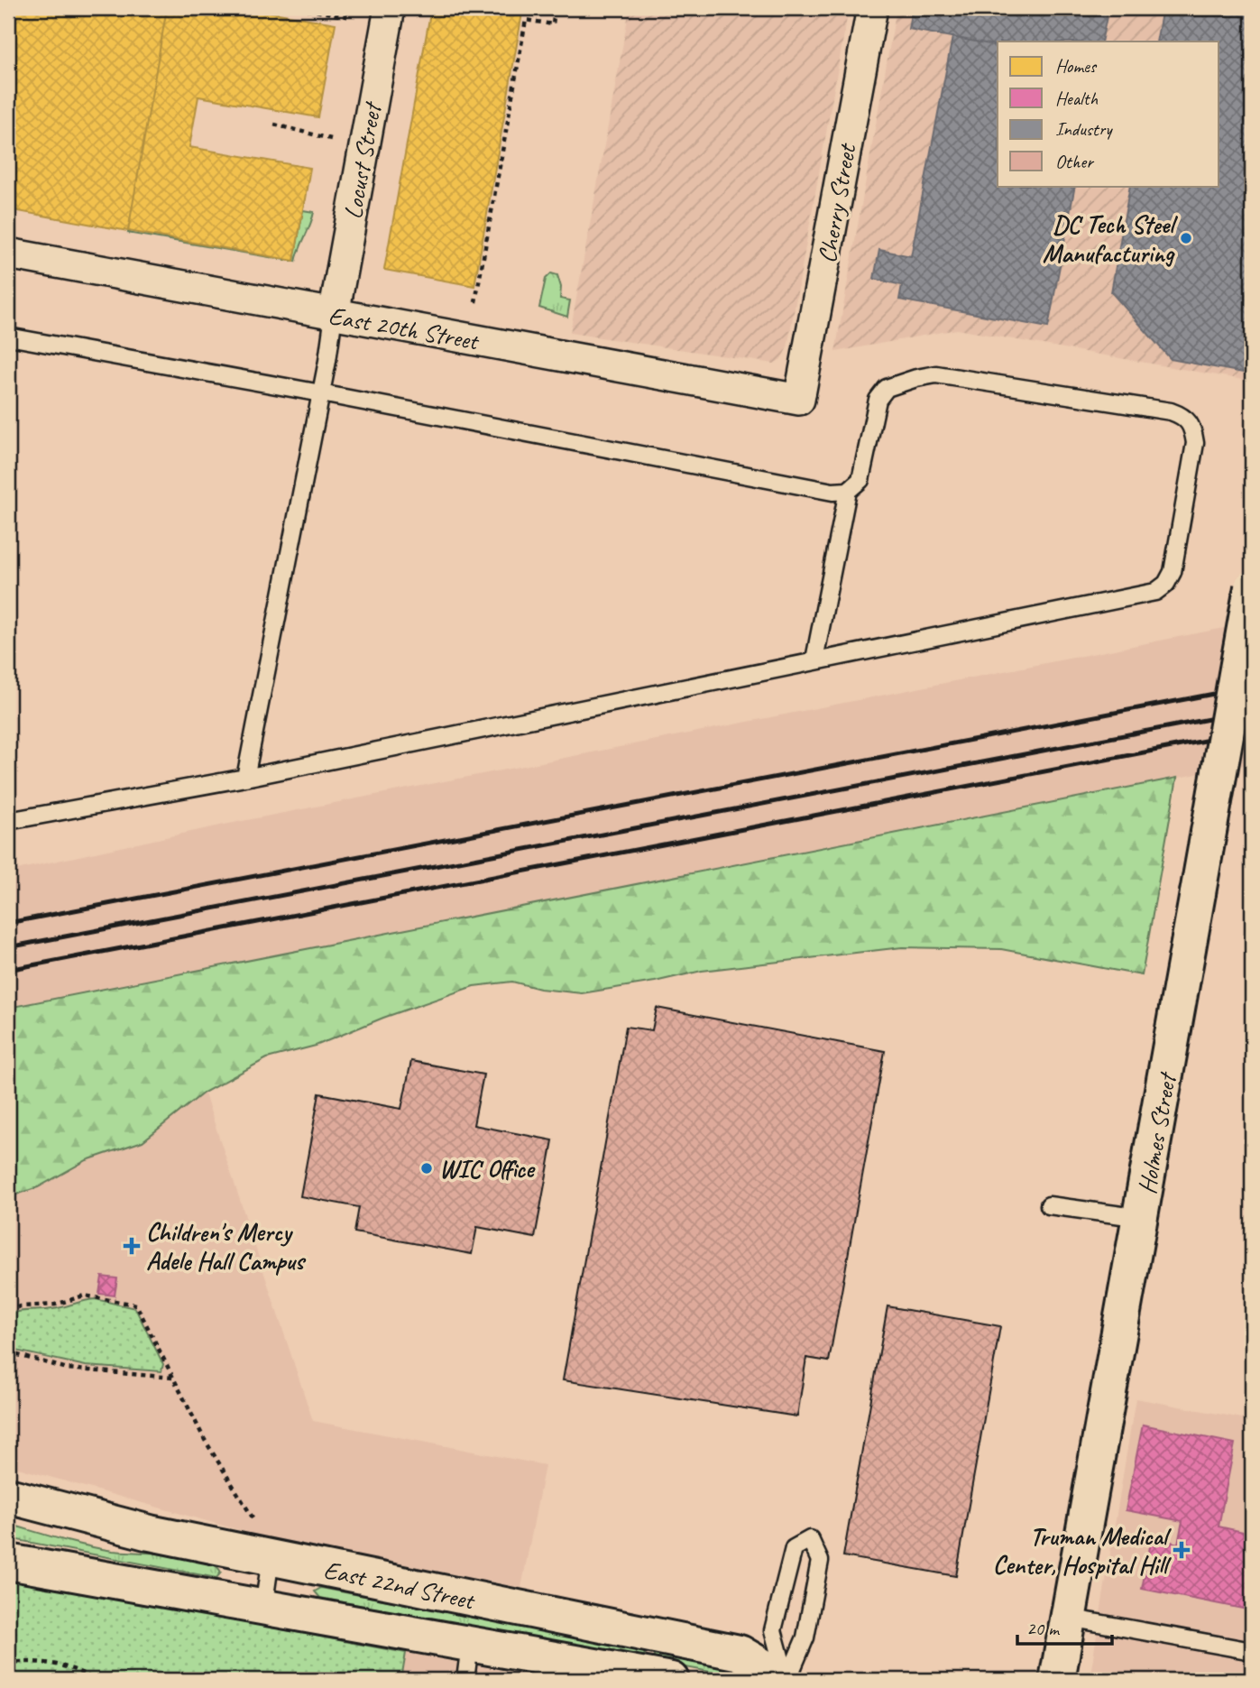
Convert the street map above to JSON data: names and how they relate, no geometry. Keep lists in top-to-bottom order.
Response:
{
  "streets": {
    "main road": ["Holmes Street", "East 22nd Street"],
    "street": ["Locust Street", "Cherry Street", "East 20th Street"]
  },
  "crossings": [
    ["Locust Street", "East 20th Street"],
    ["Cherry Street", "East 20th Street"]
  ],
  "places": {
    "other": ["DC Tech Steel Manufacturing", "WIC Office"],
    "health": ["Children's Mercy Adele Hall Campus", "Truman Medical Center, Hospital Hill"]
  },
  "legend": [
    "Homes",
    "Health",
    "Industry",
    "Other"
  ],
  "scale_bar": "20 m"
}
